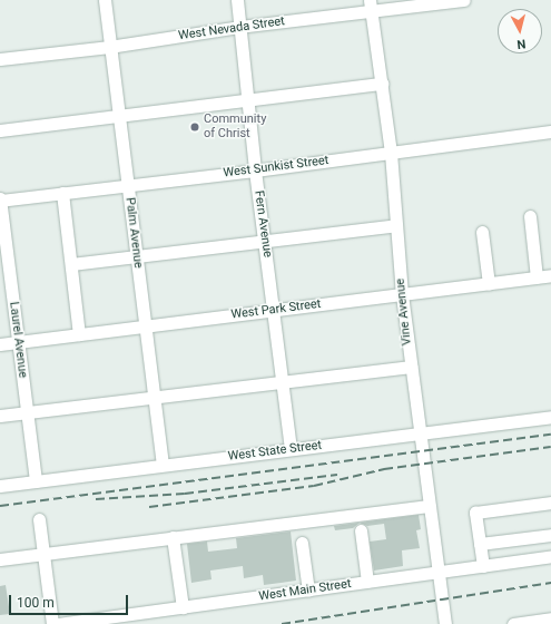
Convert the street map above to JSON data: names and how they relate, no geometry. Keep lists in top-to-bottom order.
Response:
{
  "streets": {
    "street": [
      "West Nevada Street",
      "West Sunkist Street",
      "Fern Avenue",
      "Palm Avenue",
      "West Park Street",
      "Vine Avenue",
      "Laurel Avenue",
      "West State Street",
      "West Main Street"
    ]
  },
  "crossings": [
    ["West Nevada Street", "Fern Avenue"],
    ["West Nevada Street", "Palm Avenue"],
    ["West Nevada Street", "Vine Avenue"],
    ["West Sunkist Street", "Fern Avenue"],
    ["West Sunkist Street", "Palm Avenue"],
    ["West Sunkist Street", "Vine Avenue"],
    ["West Sunkist Street", "Laurel Avenue"],
    ["Fern Avenue", "West Park Street"],
    ["Fern Avenue", "West State Street"],
    ["Palm Avenue", "West Park Street"],
    ["Palm Avenue", "West State Street"],
    ["West Park Street", "Vine Avenue"],
    ["West Park Street", "Laurel Avenue"],
    ["Vine Avenue", "West State Street"],
    ["Vine Avenue", "West Main Street"],
    ["Laurel Avenue", "West State Street"]
  ],
  "places": ["Community of Christ"],
  "scale_bar": "100 m",
  "north": "bottom"
}
